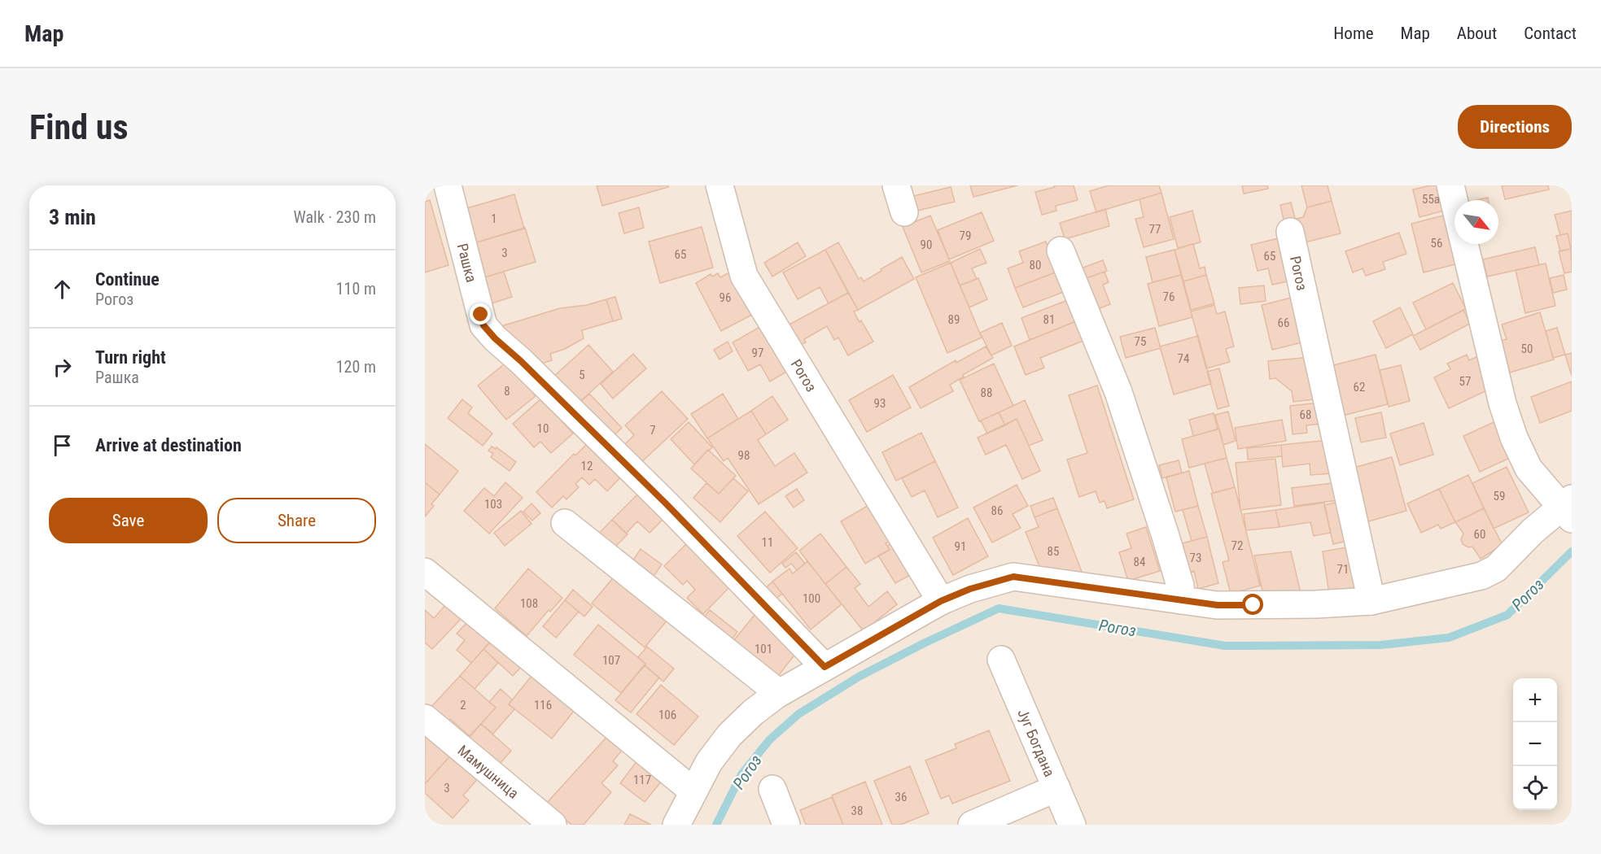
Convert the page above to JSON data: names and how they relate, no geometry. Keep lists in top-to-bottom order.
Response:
{
  "streets": {
    "street": [
      "Рашка",
      "Рогоз",
      "Југ Богдана",
      "Мамушница"
    ]
  },
  "water": ["Рогоз"],
  "house_numbers": [
    "55a",
    "1",
    "77",
    "79",
    "56",
    "90",
    "3",
    "65",
    "65",
    "80",
    "76",
    "96",
    "89",
    "81",
    "66",
    "75",
    "50",
    "97",
    "74",
    "5",
    "57",
    "62",
    "8",
    "88",
    "93",
    "68",
    "10",
    "7",
    "98",
    "12",
    "59",
    "103",
    "86",
    "60",
    "11",
    "72",
    "91",
    "85",
    "73",
    "84",
    "71",
    "100",
    "108",
    "101",
    "107",
    "2",
    "116",
    "106",
    "117",
    "3",
    "36",
    "38"
  ],
  "north": "bottom right",
  "page": {
    "header": "Map",
    "nav": [
      "Home",
      "Map",
      "About",
      "Contact"
    ],
    "buttons": [
      "Directions",
      ["Save", "Share"]
    ],
    "title": "Find us",
    "heading": ["3 min", "Walk · 230 m"],
    "list": [
      ["Continue", "Рогоз", "110 m"],
      ["Turn right", "Рашка", "120 m"],
      "Arrive at destination"
    ],
    "map_buttons": ["+", "−"]
  }
}
